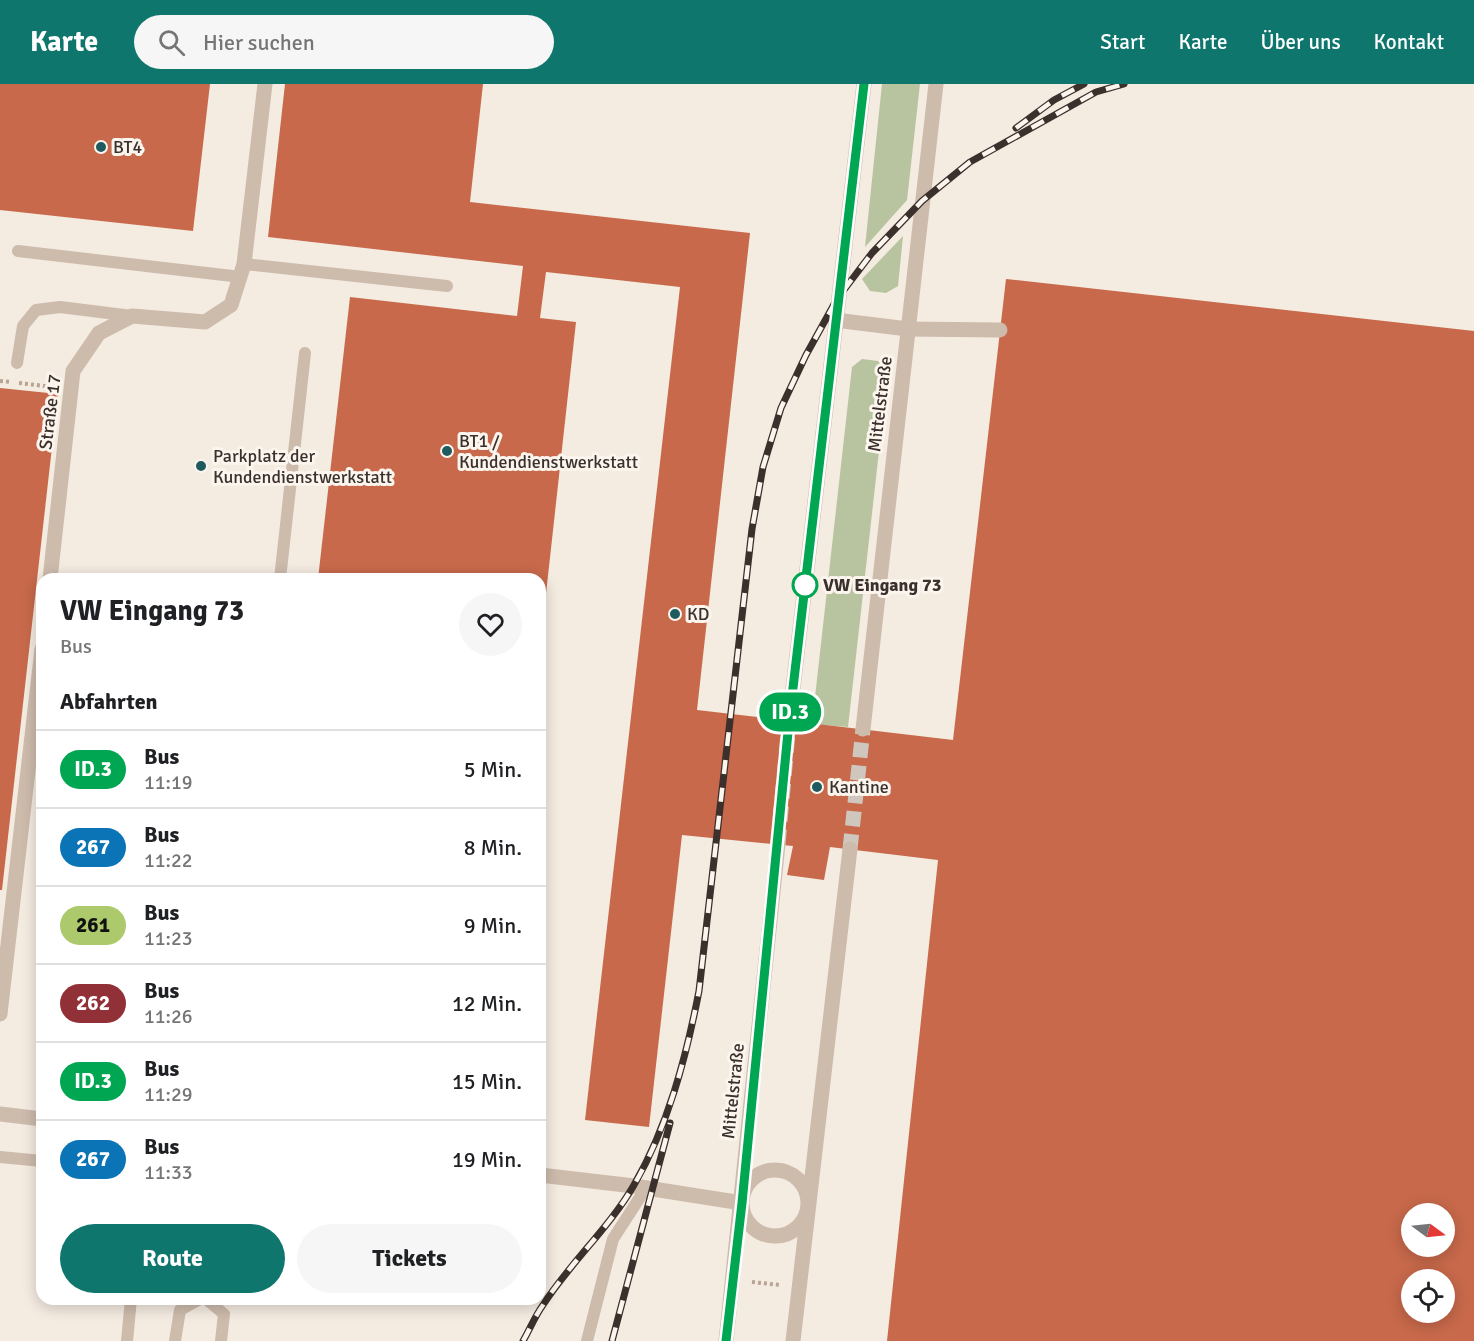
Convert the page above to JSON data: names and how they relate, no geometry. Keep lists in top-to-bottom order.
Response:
{
  "streets": {
    "street": ["Mittelstraße", "Straße 17"]
  },
  "places": [
    "BT4",
    "BT1 / Kundendienstwerkstatt",
    "Parkplatz der Kundendienstwerkstatt",
    "VW Eingang 73",
    "KD",
    "Kantine"
  ],
  "lines": ["bus line ID.3"],
  "north": "right",
  "page": {
    "header": "Karte",
    "search": "Hier suchen",
    "nav": [
      "Start",
      "Karte",
      "Über uns",
      "Kontakt"
    ],
    "on_map": "ID.3",
    "heading": [
      ["VW Eingang 73", "Bus"],
      "Abfahrten"
    ],
    "list": [
      {
        "mark": "ID.3",
        "name": "Bus",
        "note": "11:19",
        "value": "5 Min."
      },
      {
        "mark": "267",
        "name": "Bus",
        "note": "11:22",
        "value": "8 Min."
      },
      {
        "mark": "261",
        "name": "Bus",
        "note": "11:23",
        "value": "9 Min."
      },
      {
        "mark": "262",
        "name": "Bus",
        "note": "11:26",
        "value": "12 Min."
      },
      {
        "mark": "ID.3",
        "name": "Bus",
        "note": "11:29",
        "value": "15 Min."
      },
      {
        "mark": "267",
        "name": "Bus",
        "note": "11:33",
        "value": "19 Min."
      }
    ],
    "buttons": ["Route", "Tickets"]
  }
}
